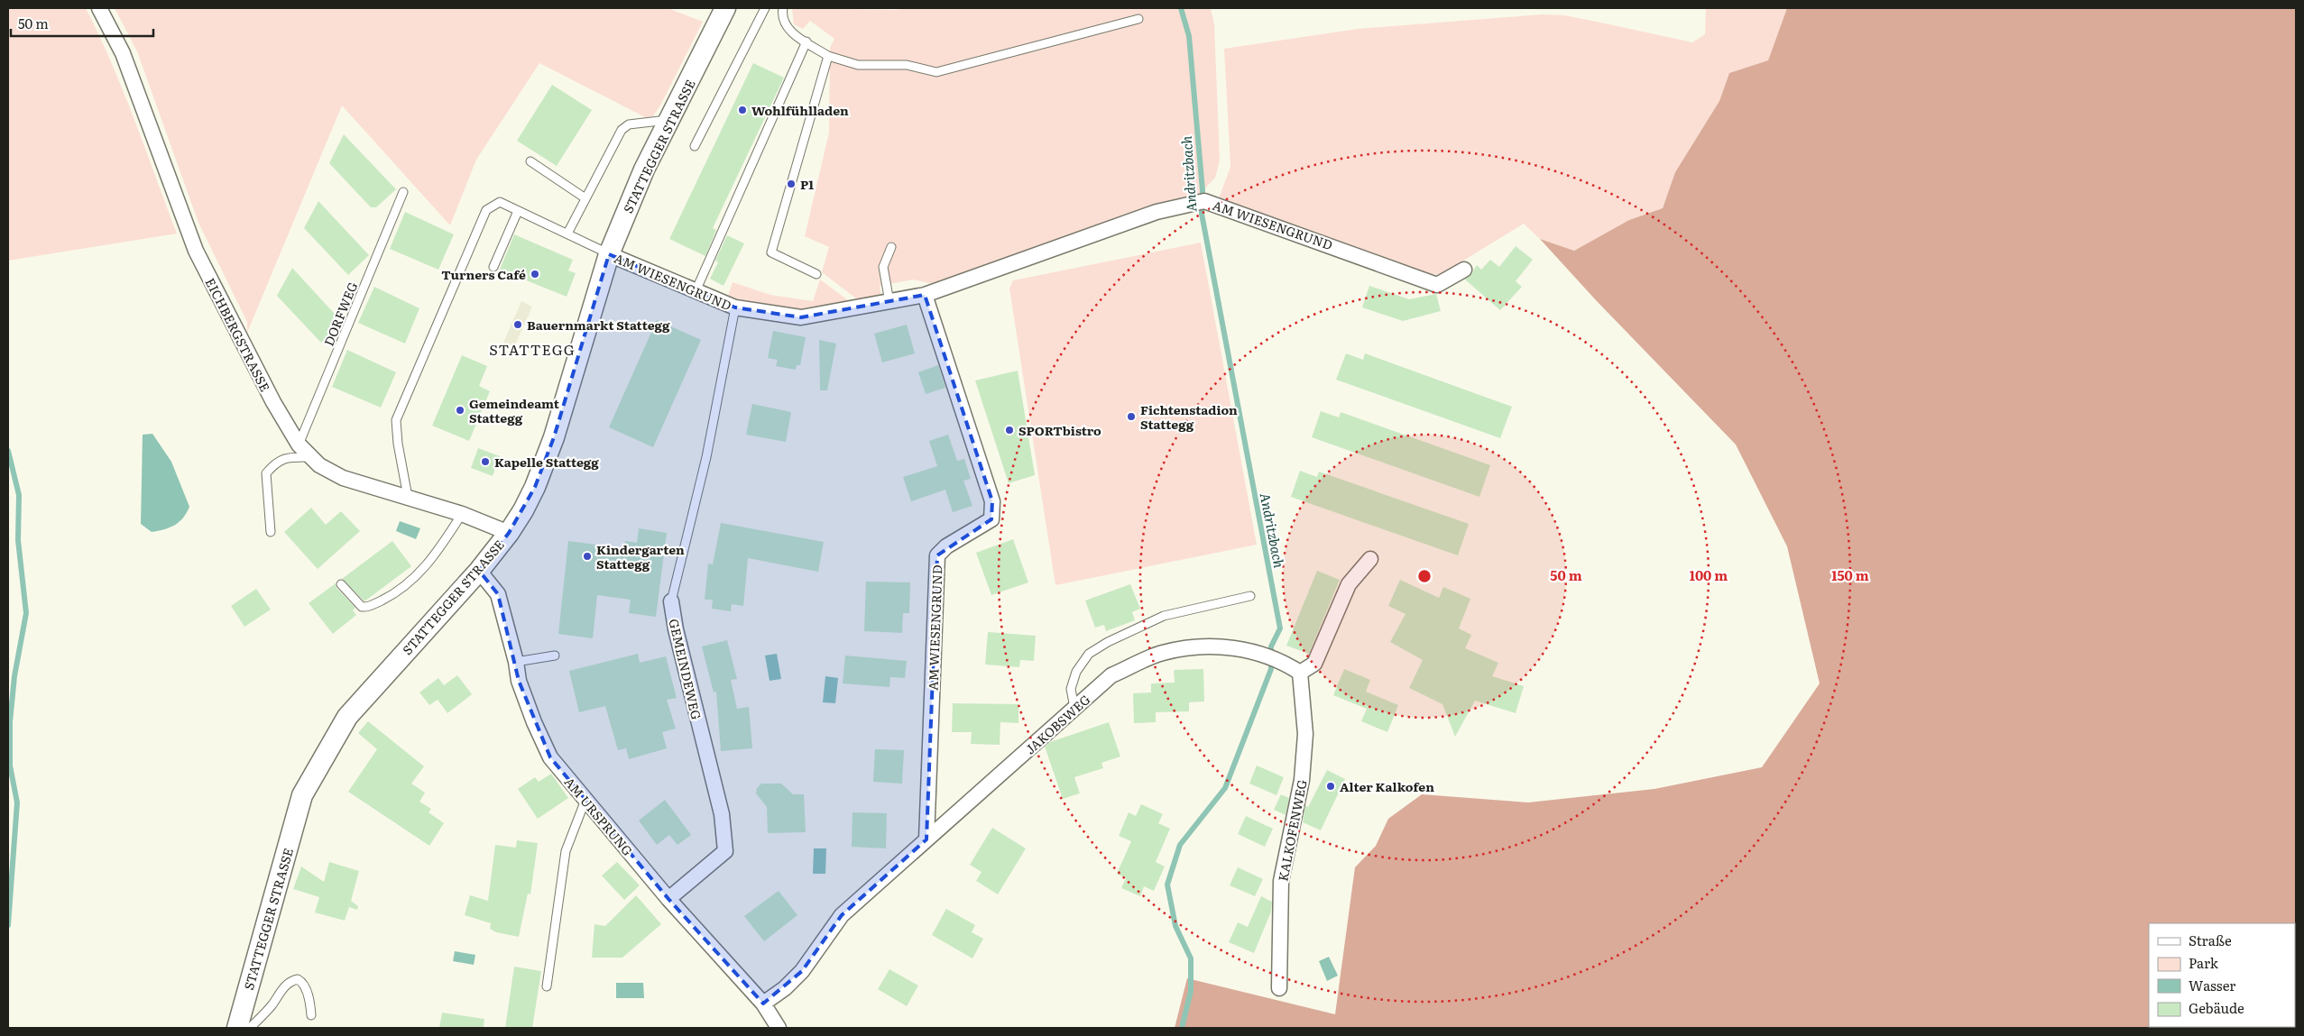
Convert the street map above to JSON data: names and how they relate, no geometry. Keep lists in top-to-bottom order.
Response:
{
  "streets": {
    "main road": ["STATTEGGER STRASSE"],
    "street": [
      "AM WIESENGRUND",
      "EICHBERGSTRASSE",
      "GEMEINDEWEG",
      "JAKOBSWEG",
      "AM URSPRUNG",
      "KALKOFENWEG"
    ],
    "lane": ["DORFWEG"]
  },
  "crossings": [
    ["STATTEGGER STRASSE", "AM WIESENGRUND"],
    ["STATTEGGER STRASSE", "EICHBERGSTRASSE"],
    ["STATTEGGER STRASSE", "AM URSPRUNG"],
    ["AM WIESENGRUND", "GEMEINDEWEG"],
    ["AM WIESENGRUND", "JAKOBSWEG"],
    ["DORFWEG", "EICHBERGSTRASSE"],
    ["GEMEINDEWEG", "AM URSPRUNG"],
    ["JAKOBSWEG", "AM URSPRUNG"],
    ["JAKOBSWEG", "KALKOFENWEG"]
  ],
  "districts": ["STATTEGG"],
  "water": ["Andritzbach"],
  "places": [
    "Wohlfühlladen",
    "P1",
    "Turners Café",
    "Bauernmarkt Stattegg",
    "Gemeindeamt Stattegg",
    "Fichtenstadion Stattegg",
    "SPORTbistro",
    "Kapelle Stattegg",
    "Kindergarten Stattegg",
    "Alter Kalkofen"
  ],
  "legend": [
    "Straße",
    "Park",
    "Wasser",
    "Gebäude"
  ],
  "scale_bar": "50 m",
  "rings": ["50 m", "100 m", "150 m"]
}
